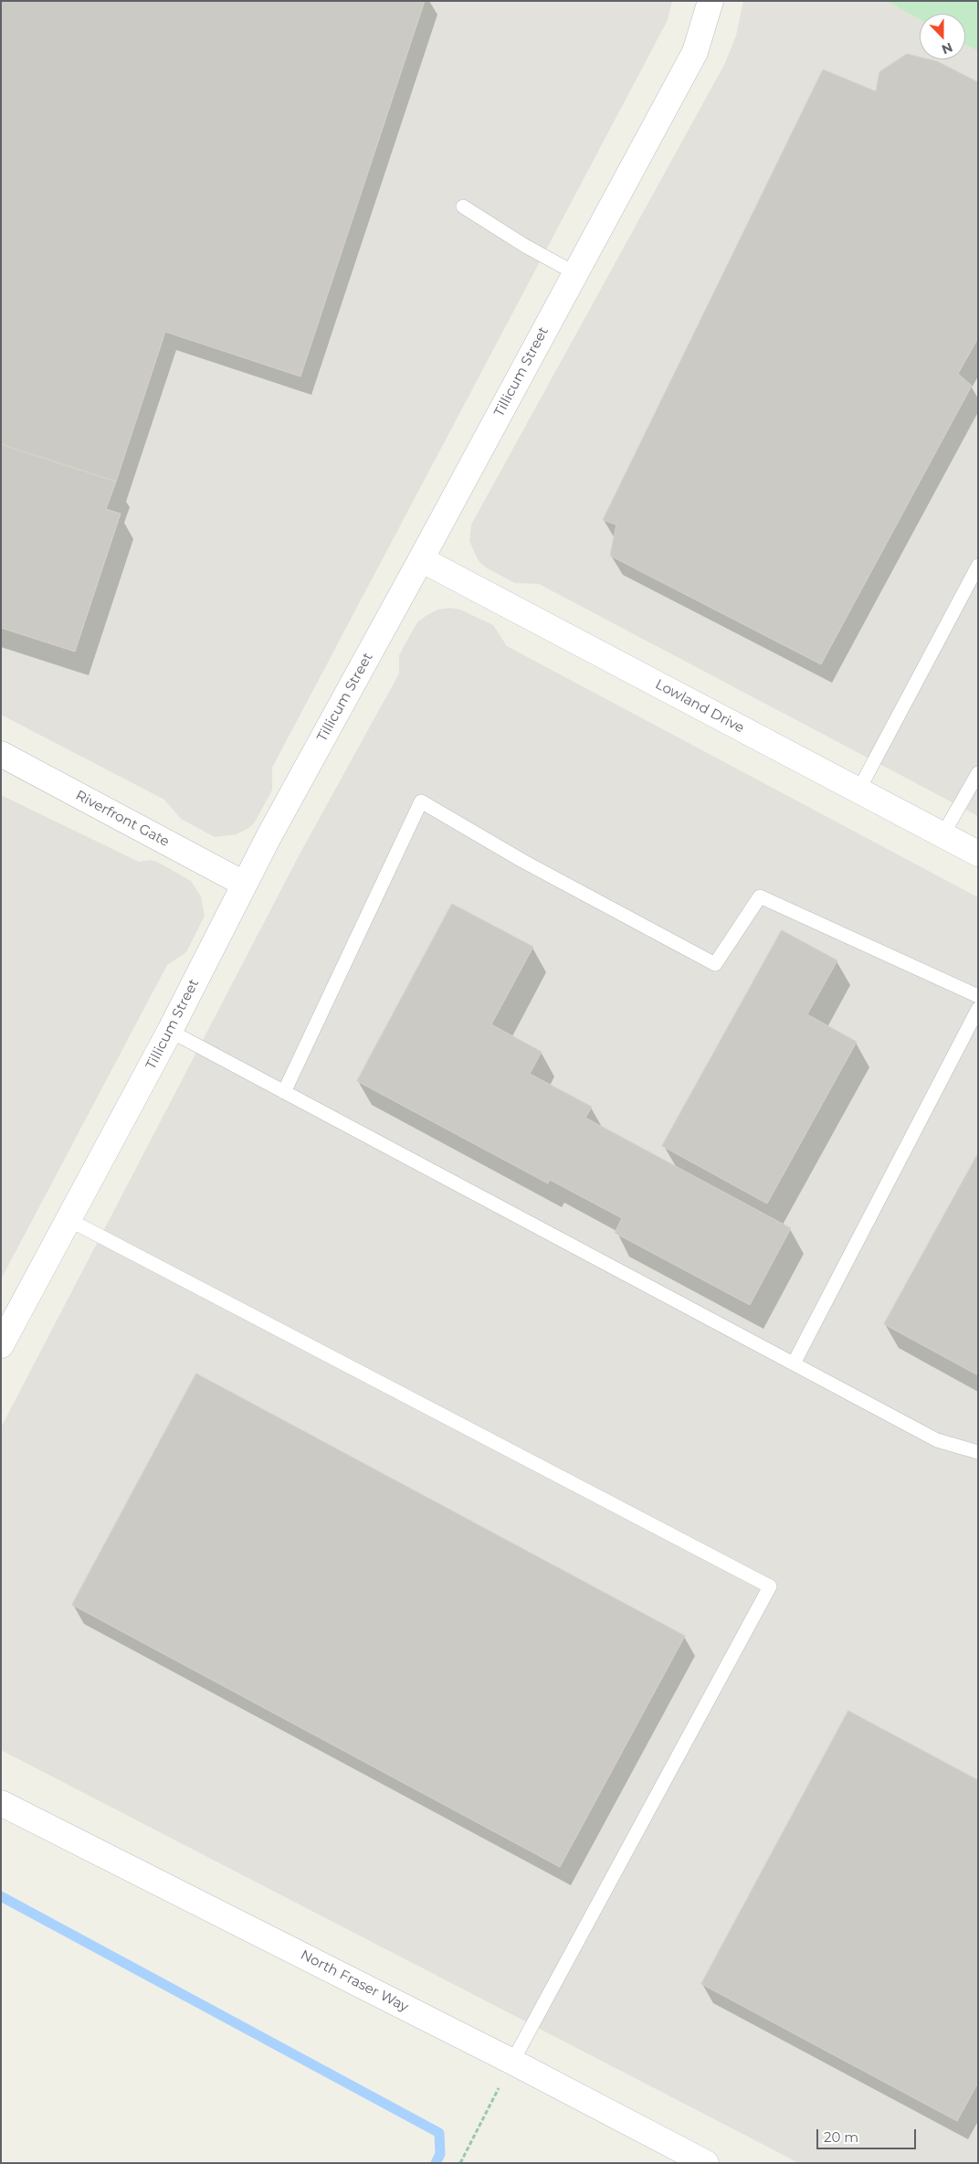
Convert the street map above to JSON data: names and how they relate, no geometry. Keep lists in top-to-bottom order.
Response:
{
  "streets": {
    "street": [
      "Tillicum Street",
      "Lowland Drive",
      "Riverfront Gate",
      "North Fraser Way"
    ]
  },
  "crossings": [
    ["Tillicum Street", "Lowland Drive"],
    ["Tillicum Street", "Riverfront Gate"]
  ],
  "scale_bar": "20 m",
  "north": "bottom"
}
